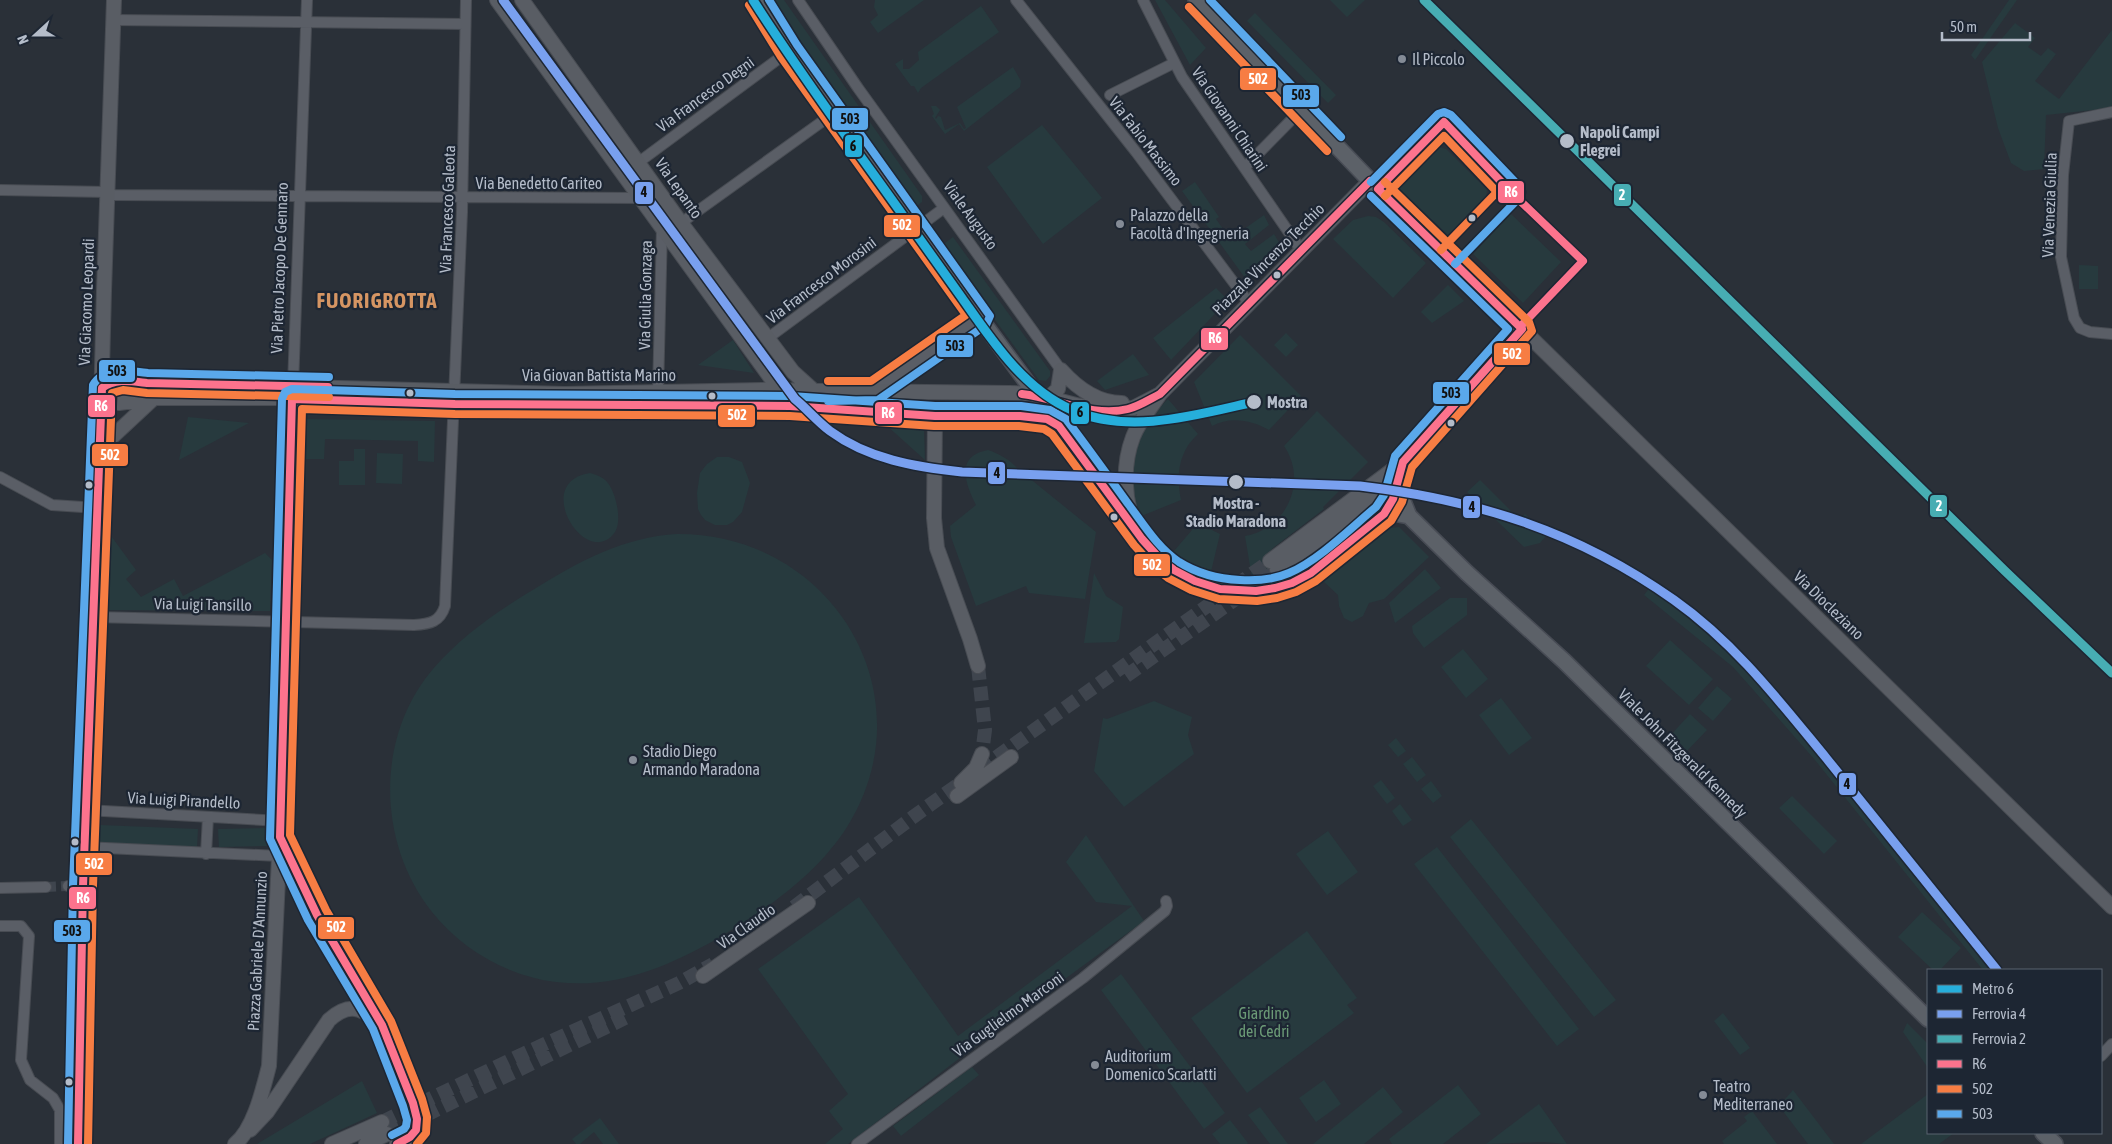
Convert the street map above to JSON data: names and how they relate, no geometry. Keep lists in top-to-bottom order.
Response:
{
  "streets": {
    "main road": [
      "Via Lepanto",
      "Viale Augusto",
      "Piazzale Vincenzo Tecchio",
      "Via Pietro Jacopo De Gennaro",
      "Via Giacomo Leopardi",
      "Via Giovan Battista Marino",
      "Via Diocleziano",
      "Viale John Fitzgerald Kennedy",
      "Via Claudio",
      "Piazza Gabriele D'Annunzio"
    ],
    "street": [
      "Via Francesco Degni",
      "Via Giovanni Chiarini",
      "Via Fabio Massimo",
      "Via Benedetto Cariteo",
      "Via Venezia Giulia",
      "Via Francesco Galeota",
      "Via Francesco Morosini",
      "Via Giulia Gonzaga",
      "Via Luigi Tansillo",
      "Via Luigi Pirandello",
      "Via Guglielmo Marconi"
    ]
  },
  "crossings": [
    ["Via Francesco Degni", "Via Lepanto"],
    ["Via Giovanni Chiarini", "Piazzale Vincenzo Tecchio"],
    ["Via Fabio Massimo", "Piazzale Vincenzo Tecchio"],
    ["Via Benedetto Cariteo", "Via Francesco Galeota"],
    ["Via Benedetto Cariteo", "Via Pietro Jacopo De Gennaro"],
    ["Via Benedetto Cariteo", "Via Giacomo Leopardi"],
    ["Via Lepanto", "Via Francesco Morosini"],
    ["Via Lepanto", "Via Giovan Battista Marino"],
    ["Via Francesco Galeota", "Via Giovan Battista Marino"],
    ["Via Francesco Galeota", "Via Luigi Tansillo"],
    ["Viale Augusto", "Piazzale Vincenzo Tecchio"],
    ["Viale Augusto", "Via Francesco Morosini"],
    ["Piazzale Vincenzo Tecchio", "Via Diocleziano"],
    ["Piazzale Vincenzo Tecchio", "Viale John Fitzgerald Kennedy"],
    ["Via Pietro Jacopo De Gennaro", "Via Giovan Battista Marino"],
    ["Via Pietro Jacopo De Gennaro", "Via Luigi Tansillo"],
    ["Via Pietro Jacopo De Gennaro", "Via Luigi Pirandello"],
    ["Via Pietro Jacopo De Gennaro", "Piazza Gabriele D'Annunzio"],
    ["Via Giulia Gonzaga", "Via Giovan Battista Marino"],
    ["Via Giacomo Leopardi", "Via Giovan Battista Marino"],
    ["Via Giacomo Leopardi", "Via Luigi Tansillo"],
    ["Via Giacomo Leopardi", "Via Luigi Pirandello"]
  ],
  "districts": ["FUORIGROTTA"],
  "parks": ["Giardino dei Cedri"],
  "places": [
    "Il Piccolo",
    "Napoli Campi Flegrei",
    "Palazzo della Facoltà d'Ingegneria",
    "Mostra",
    "Mostra - Stadio Maradona",
    "Stadio Diego Armando Maradona",
    "Auditorium Domenico Scarlatti",
    "Teatro Mediterraneo"
  ],
  "lines": [
    "metro line 6",
    "rail line 4",
    "rail line 2",
    "transit line 503",
    "transit line 502",
    "transit line R6"
  ],
  "legend": [
    "Metro 6",
    "Ferrovia 4",
    "Ferrovia 2",
    "R6",
    "502",
    "503"
  ],
  "scale_bar": "50 m",
  "north": "left"
}
